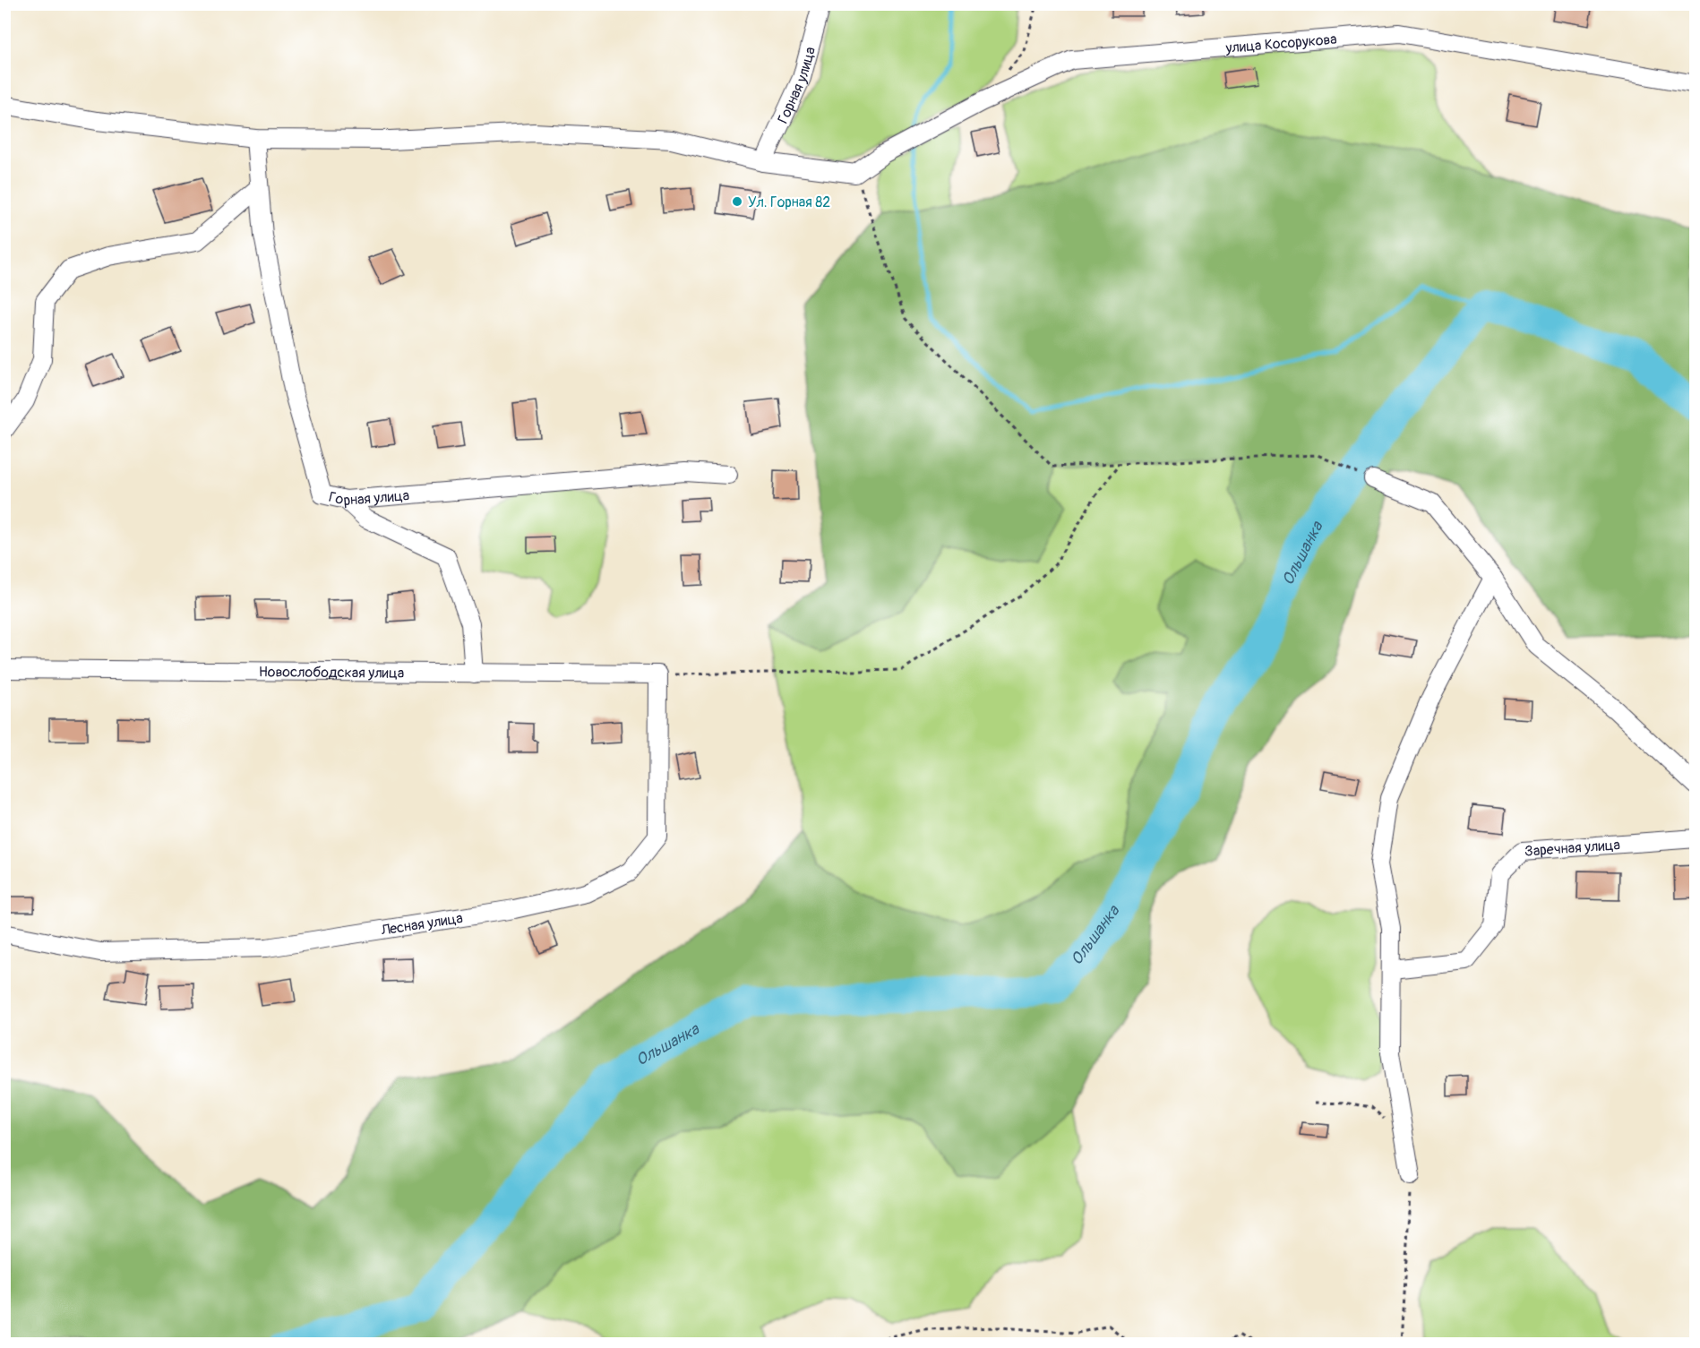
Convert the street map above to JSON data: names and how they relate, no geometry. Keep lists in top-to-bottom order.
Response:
{
  "streets": {
    "street": [
      "улица Косорукова",
      "Горная улица",
      "Новослободская улица",
      "Заречная улица",
      "Лесная улица"
    ]
  },
  "crossings": [
    ["Новослободская улица", "Лесная улица"]
  ],
  "water": ["Ольшанка"],
  "places": ["Ул. Горная 82"]
}
